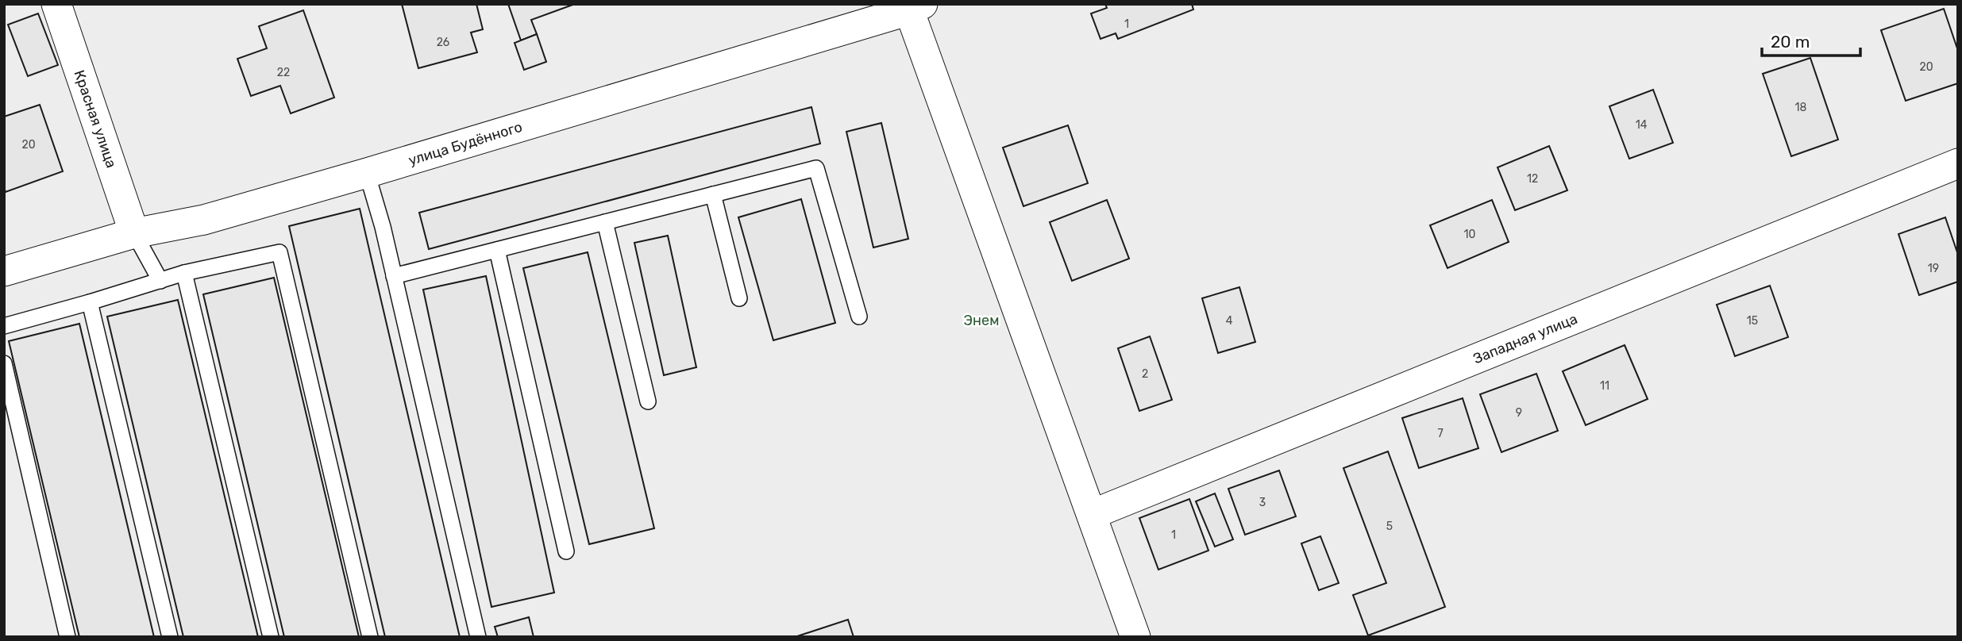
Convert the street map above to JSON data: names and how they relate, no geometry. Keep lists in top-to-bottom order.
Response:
{
  "streets": {
    "street": ["Красная улица", "улица Будённого", "Западная улица"]
  },
  "crossings": [
    ["Красная улица", "улица Будённого"]
  ],
  "parks": ["Энем"],
  "house_numbers": [
    "1",
    "26",
    "20",
    "22",
    "18",
    "14",
    "20",
    "12",
    "10",
    "19",
    "4",
    "15",
    "2",
    "11",
    "9",
    "7",
    "3",
    "5",
    "1"
  ],
  "scale_bar": "20 m"
}
